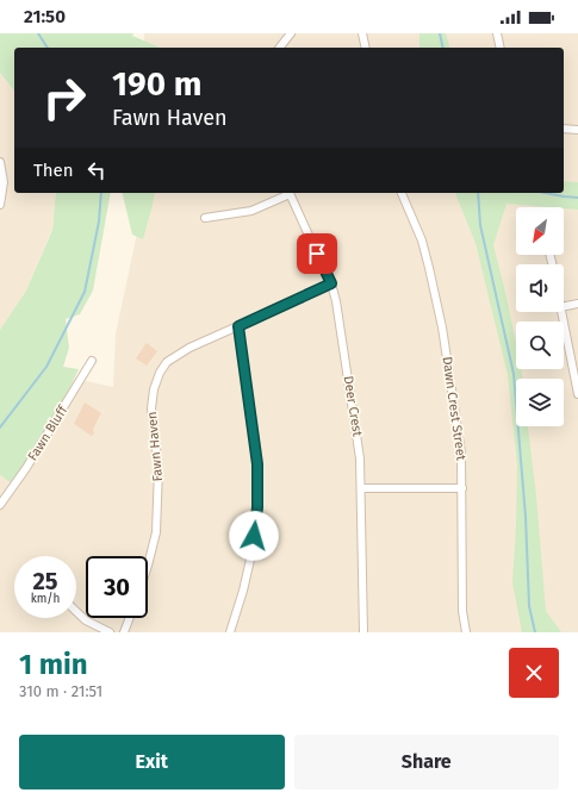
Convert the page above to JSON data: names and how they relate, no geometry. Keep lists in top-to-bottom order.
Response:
{
  "streets": {
    "street": [
      "Deer Crest",
      "Dawn Crest Street",
      "Fawn Bluff",
      "Fawn Haven"
    ]
  },
  "crossings": [
    ["Deer Crest", "Fawn Haven"]
  ],
  "north": "bottom left",
  "page": {
    "status": "21:50",
    "turn": ["190 m", "Fawn Haven"],
    "then": "Then",
    "speed": "25 km/h",
    "limit": "30",
    "heading": ["1 min", "310 m · 21:51"],
    "buttons": ["Exit", "Share"]
  }
}
